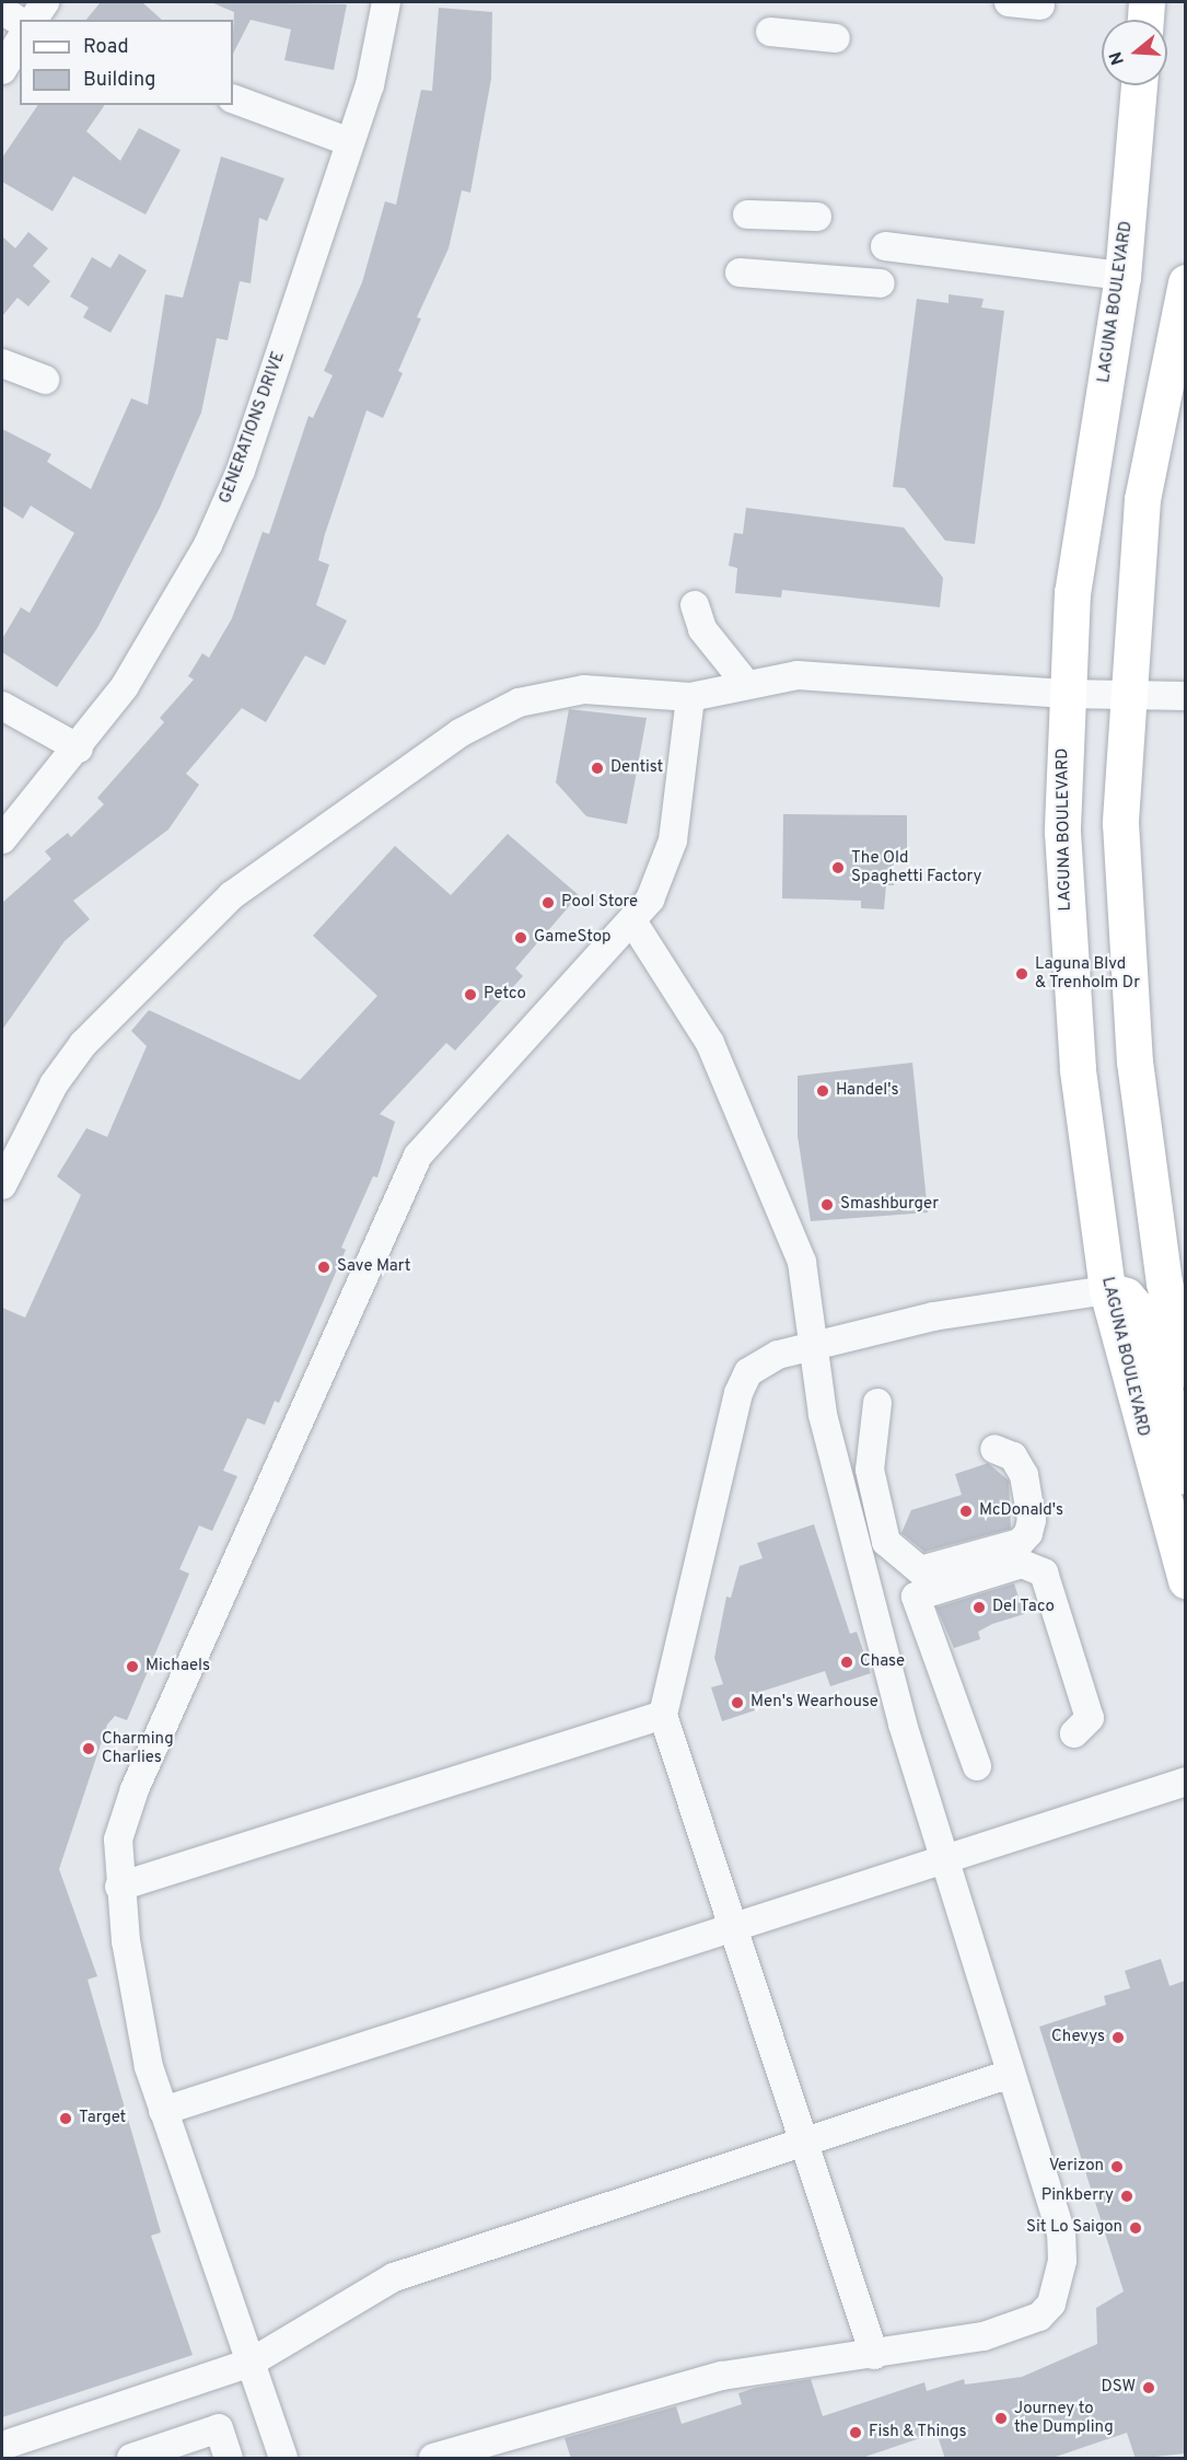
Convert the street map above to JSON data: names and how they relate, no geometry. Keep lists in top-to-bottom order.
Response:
{
  "streets": {
    "main road": ["LAGUNA BOULEVARD"],
    "street": ["GENERATIONS DRIVE"]
  },
  "places": [
    "Dentist",
    "The Old Spaghetti Factory",
    "Pool Store",
    "GameStop",
    "Laguna Blvd & Trenholm Dr",
    "Petco",
    "Handel's",
    "Smashburger",
    "Save Mart",
    "McDonald's",
    "Del Taco",
    "Chase",
    "Michaels",
    "Men's Wearhouse",
    "Charming Charlies",
    "Chevys",
    "Target",
    "Verizon",
    "Pinkberry",
    "Sit Lo Saigon",
    "DSW",
    "Journey to the Dumpling",
    "Fish & Things"
  ],
  "legend": ["Road", "Building"],
  "north": "left"
}
